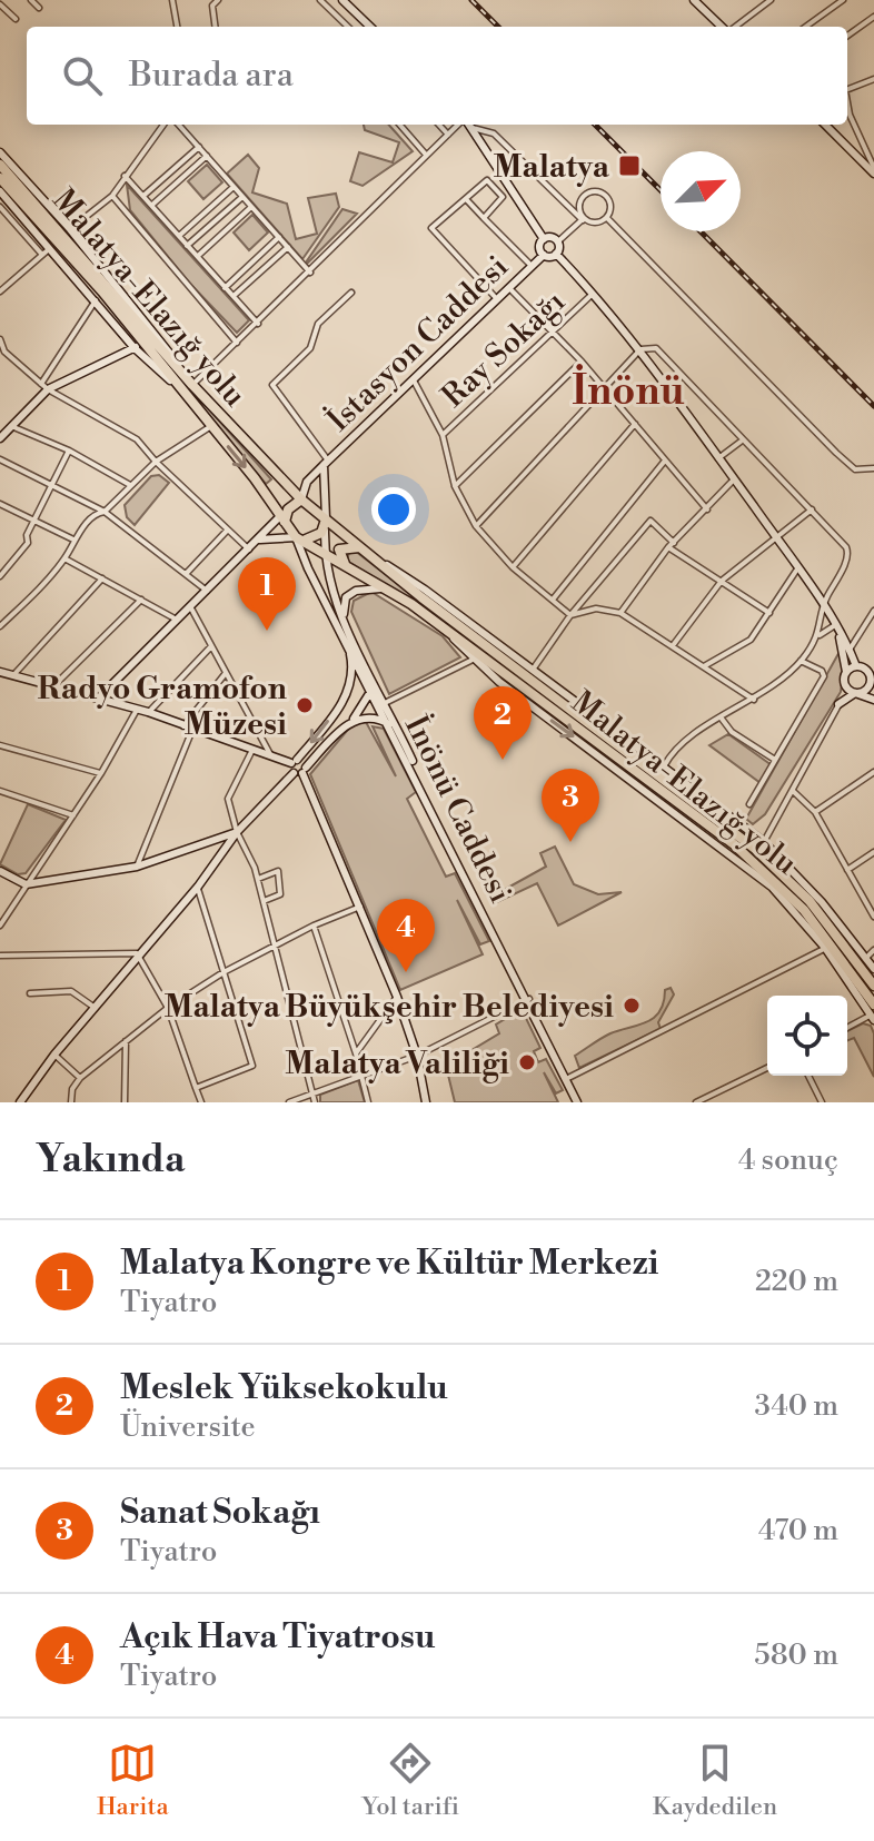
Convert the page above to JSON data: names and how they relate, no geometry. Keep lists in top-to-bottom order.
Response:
{
  "streets": {
    "highway": ["Malatya-Elazığ yolu"],
    "main road": ["İstasyon Caddesi", "İnönü Caddesi"],
    "street": ["Ray Sokağı"]
  },
  "crossings": [
    ["Malatya-Elazığ yolu", "İstasyon Caddesi"],
    ["Malatya-Elazığ yolu", "İnönü Caddesi"]
  ],
  "districts": ["İnönü"],
  "places": {
    "transit": ["Malatya"],
    "other": ["Radyo Gramofon Müzesi", "Malatya Büyükşehir Belediyesi", "Malatya Valiliği"]
  },
  "north": "top right",
  "page": {
    "search": "Burada ara",
    "pins": [
      "1",
      "2",
      "3",
      "4"
    ],
    "heading": ["Yakında", "4 sonuç"],
    "list": [
      {
        "mark": "1",
        "name": "Malatya Kongre ve Kültür Merkezi",
        "note": "Tiyatro",
        "value": "220 m"
      },
      {
        "mark": "2",
        "name": "Meslek Yüksekokulu",
        "note": "Üniversite",
        "value": "340 m"
      },
      {
        "mark": "3",
        "name": "Sanat Sokağı",
        "note": "Tiyatro",
        "value": "470 m"
      },
      {
        "mark": "4",
        "name": "Açık Hava Tiyatrosu",
        "note": "Tiyatro",
        "value": "580 m"
      }
    ],
    "nav": ["Harita", "Yol tarifi", "Kaydedilen"]
  }
}
